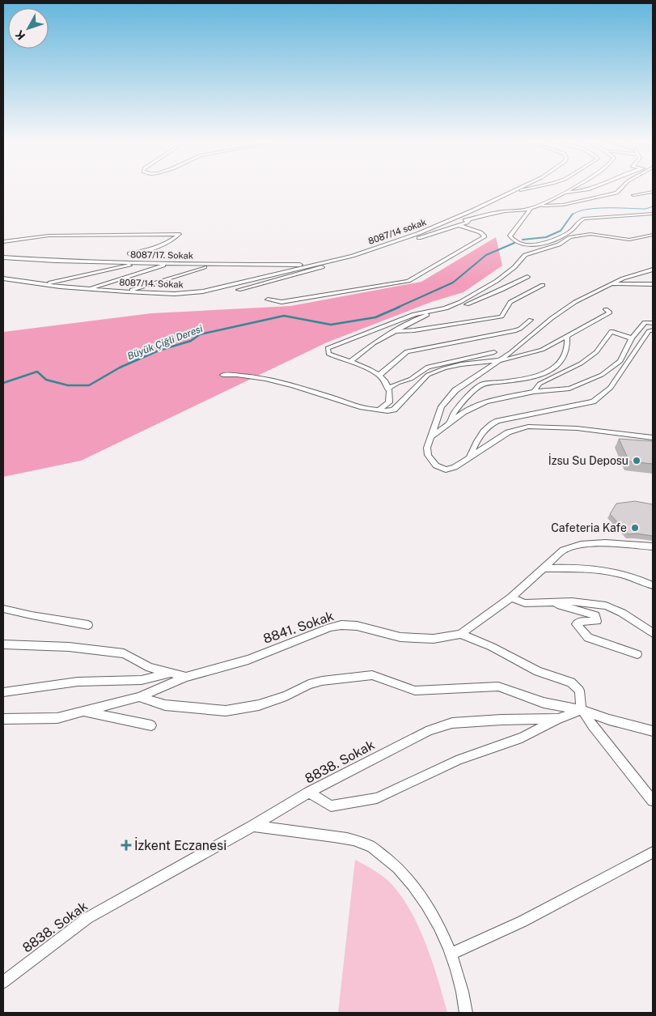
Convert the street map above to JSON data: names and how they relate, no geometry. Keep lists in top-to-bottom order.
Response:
{
  "streets": {
    "street": [
      "8087/14 sokak",
      "8087/17. Sokak",
      "8087/14. Sokak",
      "8841. Sokak",
      "8838. Sokak"
    ]
  },
  "crossings": [
    ["8087/14 sokak", "8087/17. Sokak"],
    ["8087/14 sokak", "8087/14. Sokak"],
    ["8087/17. Sokak", "8087/14. Sokak"]
  ],
  "water": ["Büyük Çiğli Deresi"],
  "places": {
    "other": ["İzsu Su Deposu", "Cafeteria Kafe"],
    "health": ["İzkent Eczanesi"]
  },
  "north": "bottom left"
}
